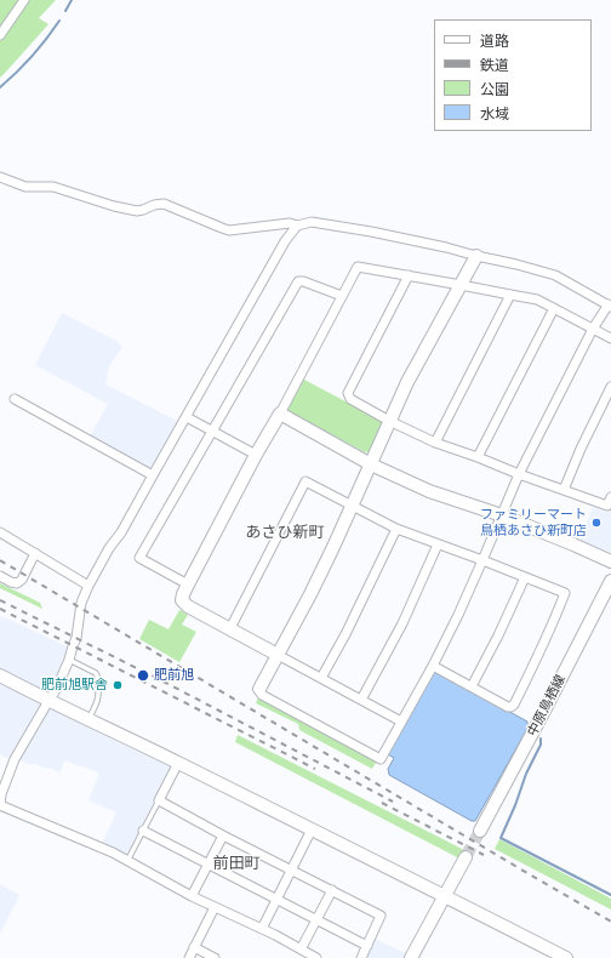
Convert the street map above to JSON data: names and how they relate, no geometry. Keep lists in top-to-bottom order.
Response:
{
  "streets": {
    "street": ["中原鳥栖線"]
  },
  "districts": ["あさひ新町", "前田町"],
  "places": ["ファミリーマート 鳥栖あさひ新町店", "肥前旭", "肥前旭駅舎"],
  "legend": [
    "道路",
    "鉄道",
    "公園",
    "水域"
  ]
}
